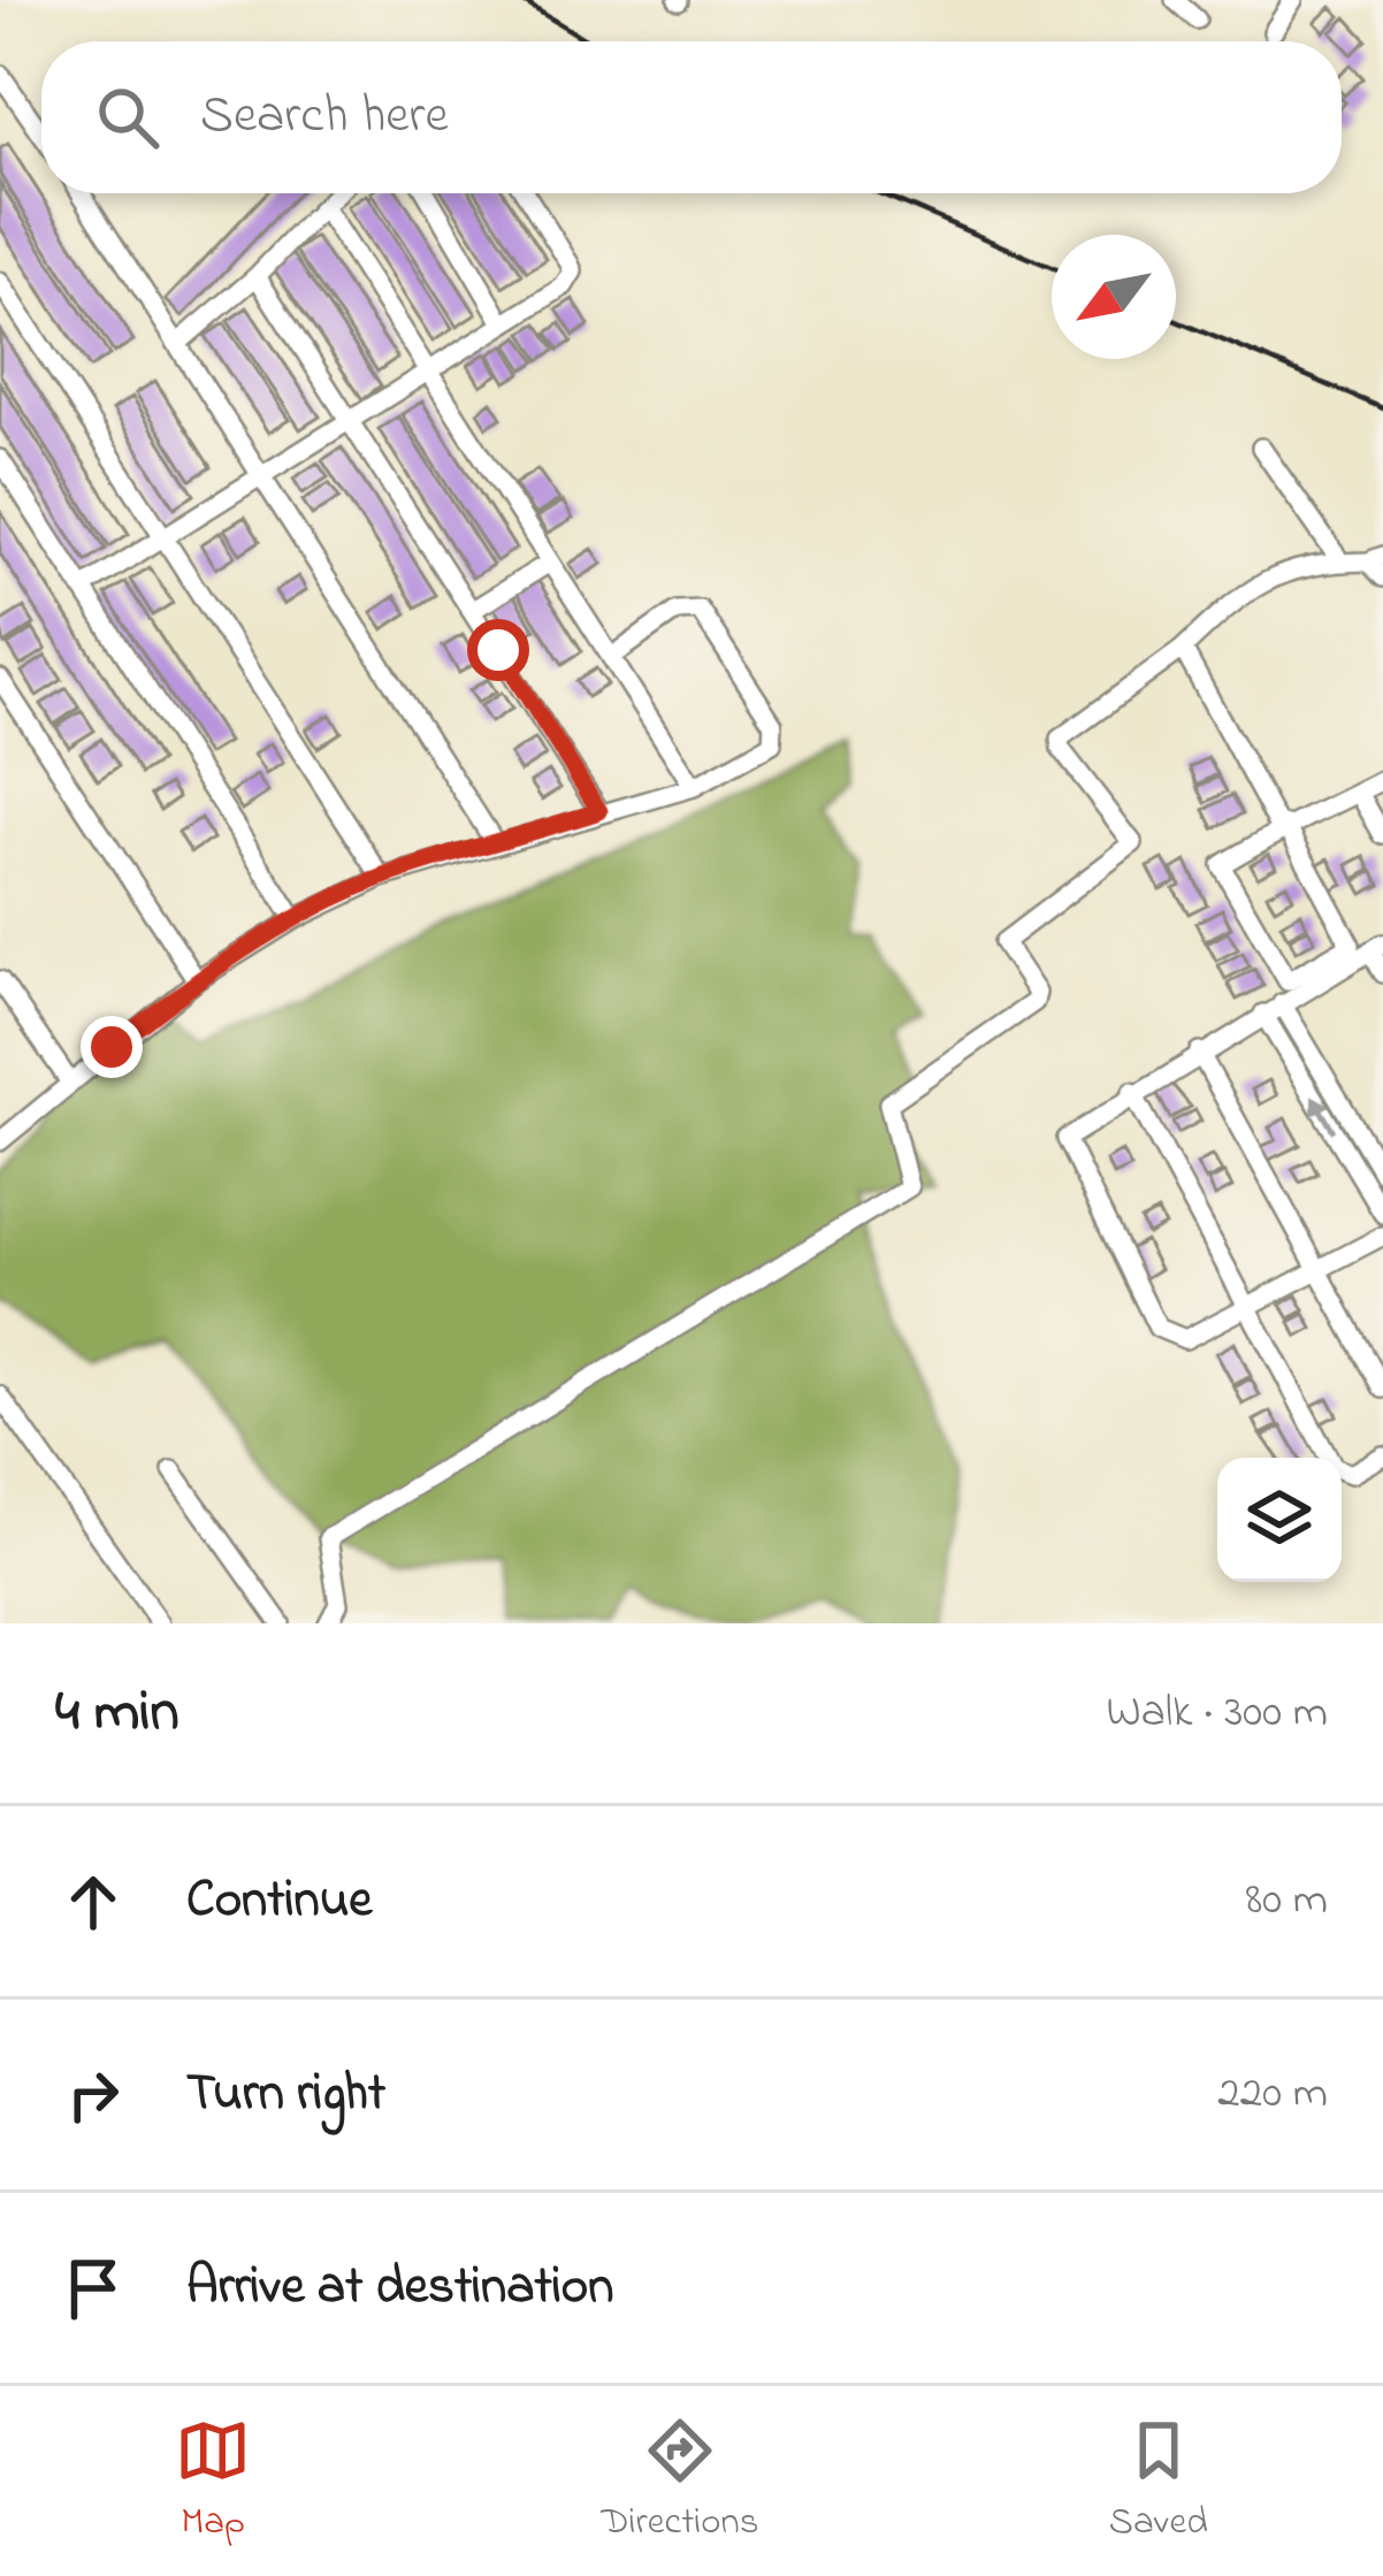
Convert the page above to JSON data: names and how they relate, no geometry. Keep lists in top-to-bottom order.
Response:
{
  "north": "bottom left",
  "page": {
    "search": "Search here",
    "heading": ["4 min", "Walk · 300 m"],
    "list": [
      ["Continue", "80 m"],
      ["Turn right", "220 m"],
      "Arrive at destination"
    ],
    "nav": ["Map", "Directions", "Saved"]
  }
}
